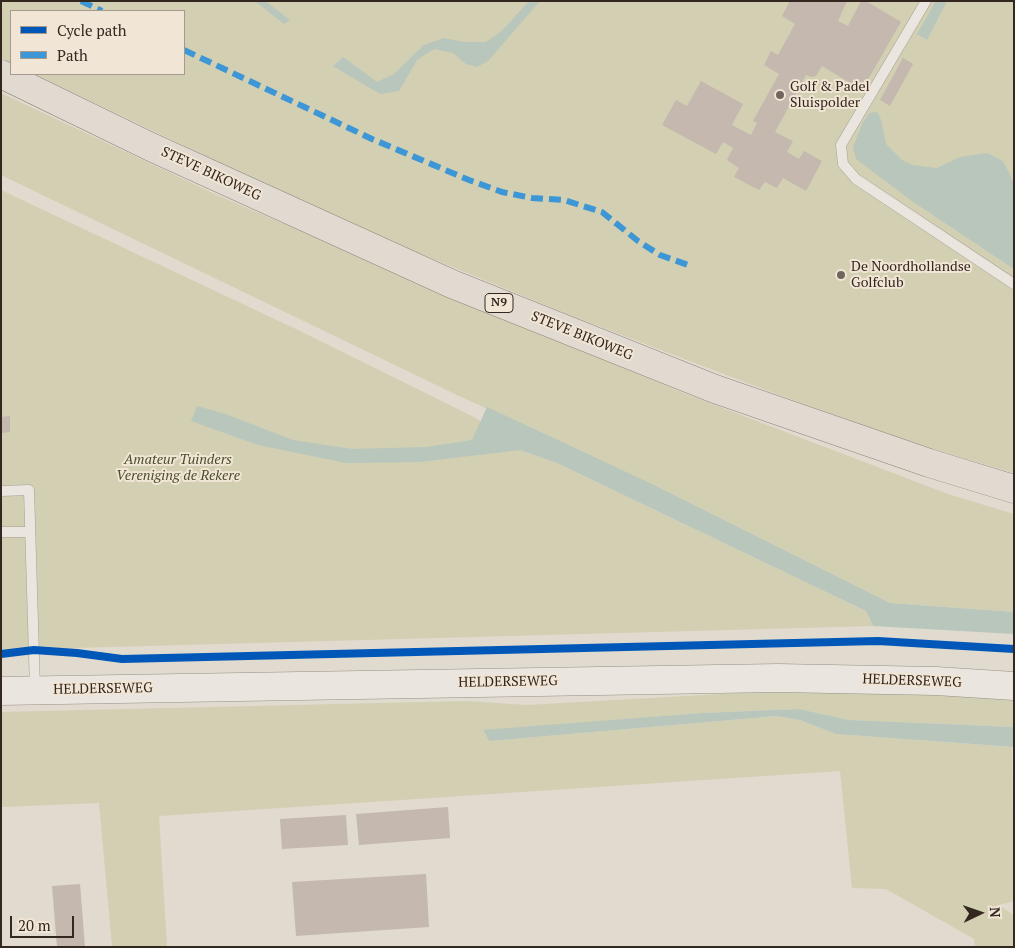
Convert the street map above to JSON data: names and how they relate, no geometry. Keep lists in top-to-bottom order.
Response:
{
  "streets": {
    "main road": ["STEVE BIKOWEG", "N9", "HELDERSEWEG"]
  },
  "parks": ["Amateur Tuinders Vereniging de Rekere"],
  "places": ["Golf & Padel Sluispolder", "De Noordhollandse Golfclub"],
  "legend": ["Cycle path", "Path"],
  "scale_bar": "20 m",
  "north": "right"
}
